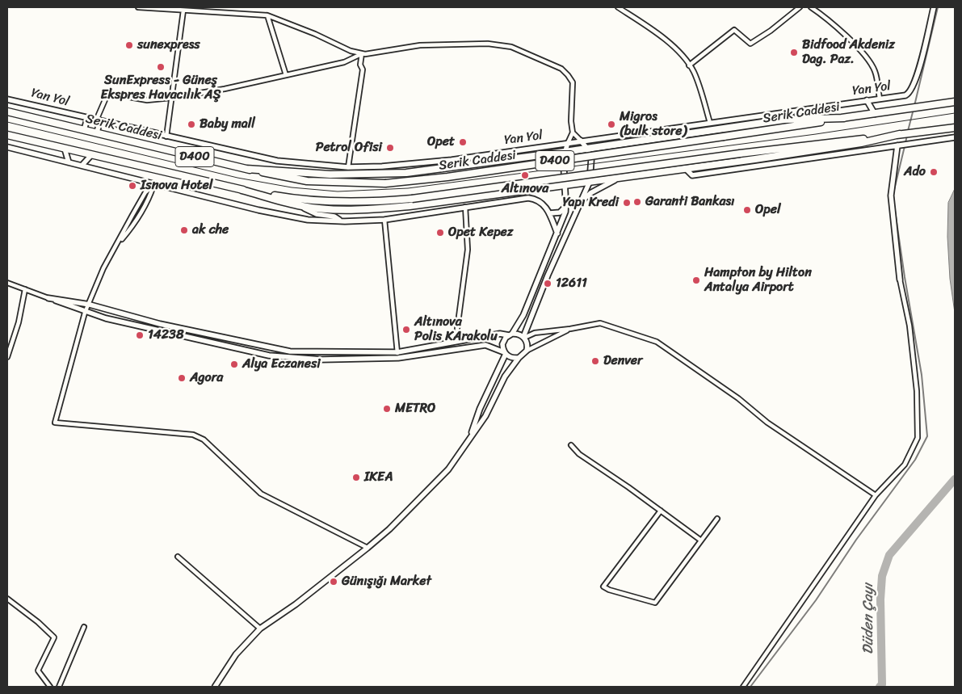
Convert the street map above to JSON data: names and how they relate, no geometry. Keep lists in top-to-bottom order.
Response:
{
  "streets": {
    "highway": ["Serik Caddesi", "D400"],
    "street": ["Yan Yol"]
  },
  "water": ["Düden Çayı"],
  "places": [
    "sunexpress",
    "Bidfood Akdeniz Dag. Paz.",
    "SunExpress - Güneş Ekspres Havacılık AŞ",
    "Baby mall",
    "Migros (bulk store)",
    "Opet",
    "Petrol Ofisi",
    "Ado",
    "Altınova",
    "Isnova Hotel",
    "Garanti Bankası",
    "Yapı Kredi",
    "Opel",
    "ak che",
    "Opet Kepez",
    "Hampton by Hilton Antalya Airport",
    "12611",
    "Altınova Polis KArakolu",
    "14238",
    "Denver",
    "Alya Eczanesi",
    "Agora",
    "METRO",
    "IKEA",
    "Günışığı Market"
  ]
}
